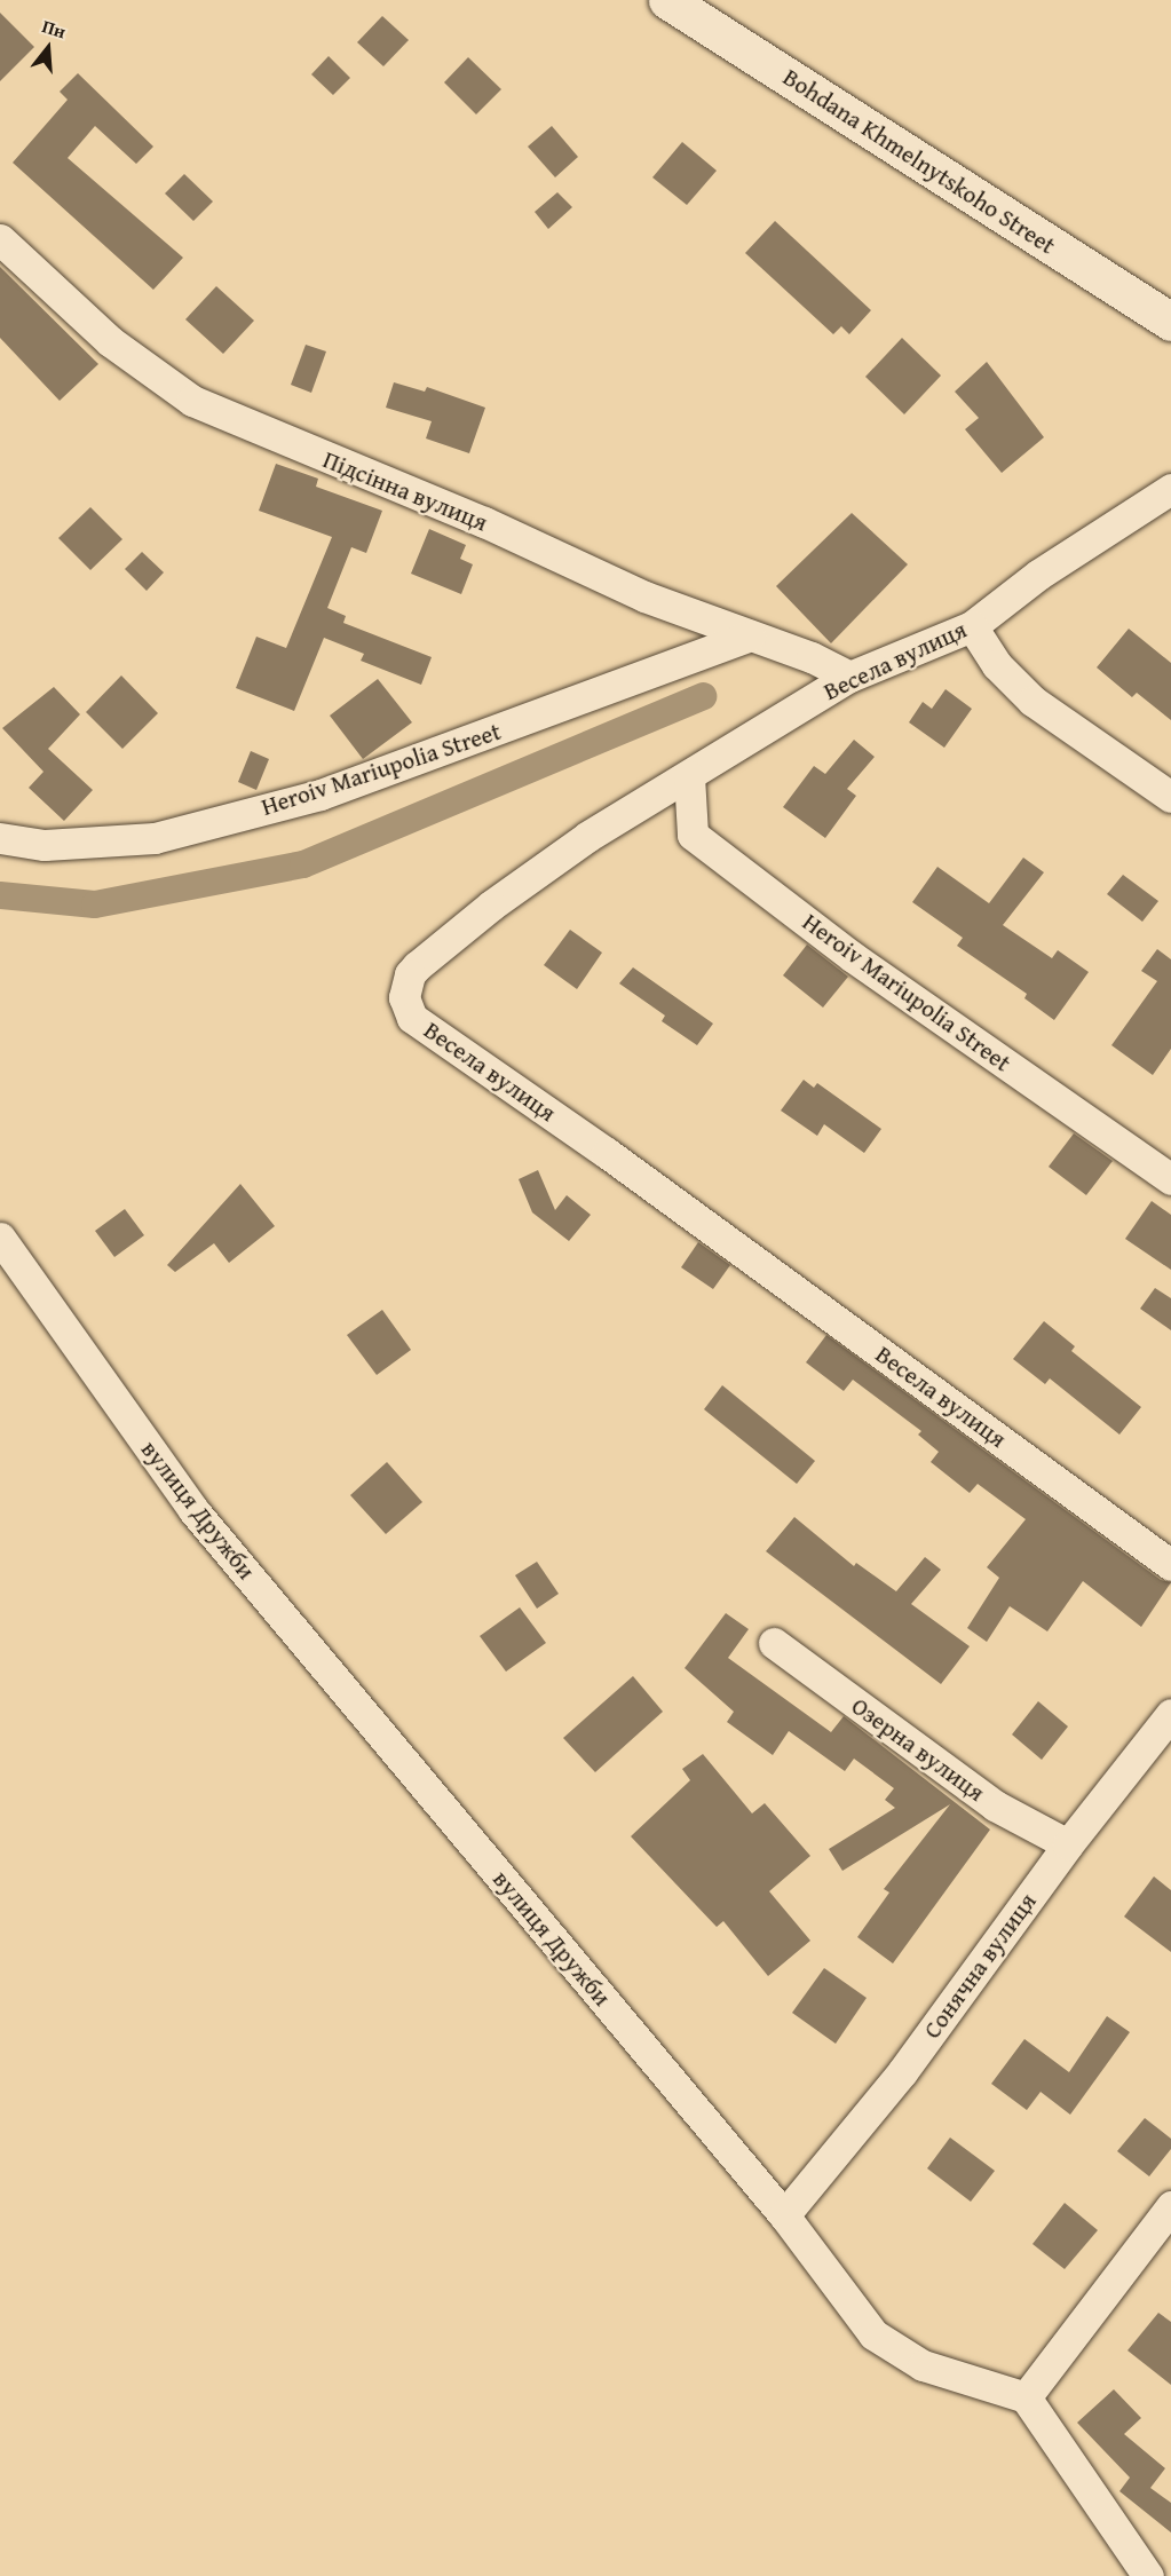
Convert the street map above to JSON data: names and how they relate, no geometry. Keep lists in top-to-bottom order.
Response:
{
  "streets": {
    "main road": ["Bohdana Khmelnytskoho Street"],
    "street": [
      "Підсінна вулиця",
      "Весела вулиця",
      "Heroiv Mariupolia Street",
      "вулиця Дружби",
      "Озерна вулиця",
      "Сонячна вулиця"
    ]
  },
  "crossings": [
    ["Підсінна вулиця", "Весела вулиця"],
    ["Підсінна вулиця", "Heroiv Mariupolia Street"],
    ["Весела вулиця", "Heroiv Mariupolia Street"],
    ["вулиця Дружби", "Сонячна вулиця"],
    ["Озерна вулиця", "Сонячна вулиця"]
  ],
  "north": "top"
}
